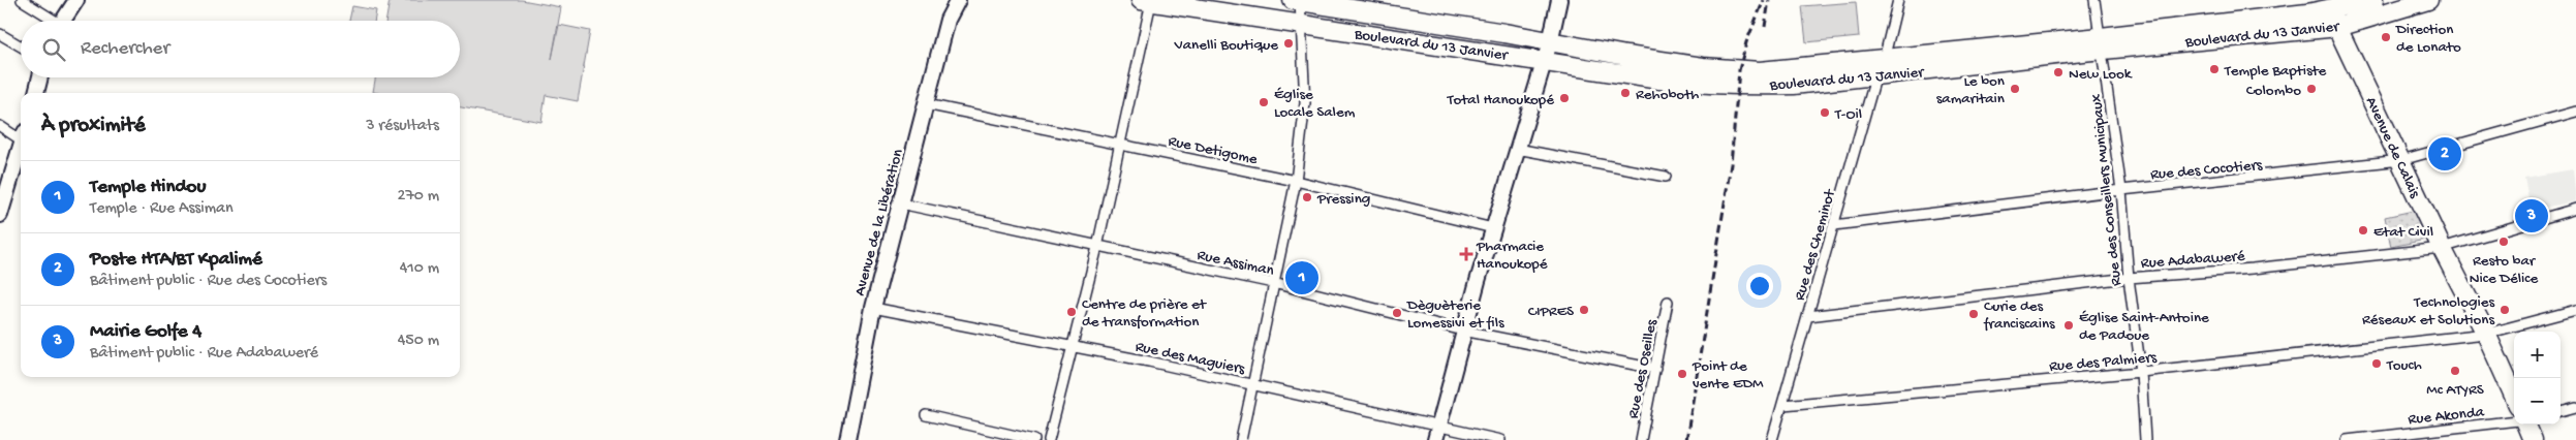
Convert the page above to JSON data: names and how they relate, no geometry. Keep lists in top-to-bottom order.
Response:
{
  "streets": {
    "highway": ["Boulevard du 13 Janvier", "Avenue de Calais"],
    "street": [
      "Rue Detigome",
      "Rue des Cocotiers",
      "Rue des Conseillers Municipaux",
      "Avenue de la Libération",
      "Rue des Cheminot",
      "Rue Adabaweré",
      "Rue Assiman",
      "Rue des Maguiers",
      "Rue des Palmiers",
      "Rue des Oseilles",
      "Rue Akonda"
    ]
  },
  "crossings": [
    ["Boulevard du 13 Janvier", "Avenue de Calais"],
    ["Boulevard du 13 Janvier", "Rue des Conseillers Municipaux"],
    ["Boulevard du 13 Janvier", "Rue des Cheminot"],
    ["Avenue de Calais", "Rue des Cocotiers"],
    ["Avenue de Calais", "Rue Adabaweré"],
    ["Avenue de Calais", "Rue des Palmiers"],
    ["Rue Detigome", "Avenue de la Libération"],
    ["Rue des Cocotiers", "Rue des Conseillers Municipaux"],
    ["Rue des Cocotiers", "Rue des Cheminot"],
    ["Rue des Conseillers Municipaux", "Rue Adabaweré"],
    ["Rue des Conseillers Municipaux", "Rue des Palmiers"],
    ["Avenue de la Libération", "Rue Assiman"],
    ["Avenue de la Libération", "Rue des Maguiers"],
    ["Rue des Cheminot", "Rue Adabaweré"],
    ["Rue des Cheminot", "Rue des Palmiers"],
    ["Rue Assiman", "Rue des Oseilles"]
  ],
  "places": {
    "other": [
      "Direction de Lonato",
      "Vanelli Boutique",
      "Temple Baptiste",
      "New Look",
      "Le bon samaritain",
      "Colombo",
      "Rehoboth",
      "Total Hanoukopé",
      "Église Locale Salem",
      "T-Oil",
      "Pressing",
      "Etat Civil",
      "Resto bar Nice Délice",
      "CIPRES",
      "Technologies Réseaux et Solutions",
      "Centre de prière et de transformation",
      "Dèguèterie Lomessivi et fils",
      "Curie des franciscains",
      "Église Saint-Antoine de Padoue",
      "Touch",
      "Mc ATYRS",
      "Point de vente EDM"
    ],
    "health": ["Pharmacie Hanoukopé"]
  },
  "page": {
    "search": "Rechercher",
    "heading": ["À proximité", "3 résultats"],
    "pins": ["2", "3", "1"],
    "list": [
      {
        "mark": "1",
        "name": "Temple Hindou",
        "note": "Temple · Rue Assiman",
        "value": "270 m"
      },
      {
        "mark": "2",
        "name": "Poste HTA/BT Kpalimé",
        "note": "Bâtiment public · Rue des Cocotiers",
        "value": "410 m"
      },
      {
        "mark": "3",
        "name": "Mairie Golfe 4",
        "note": "Bâtiment public · Rue Adabaweré",
        "value": "450 m"
      }
    ],
    "map_buttons": ["+", "−"]
  }
}
